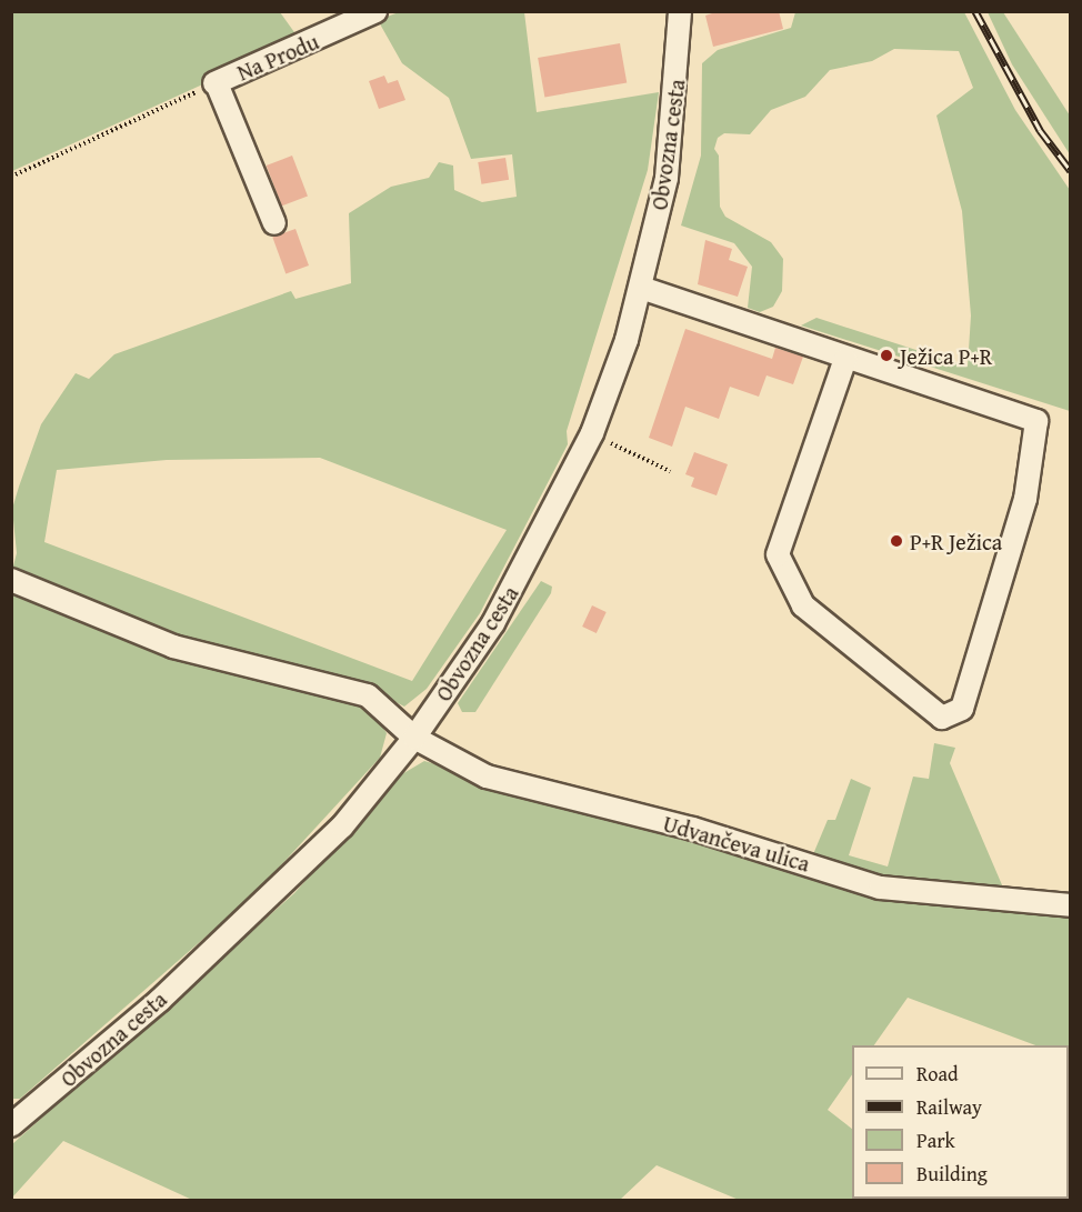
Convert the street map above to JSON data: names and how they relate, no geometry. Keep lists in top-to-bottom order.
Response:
{
  "streets": {
    "street": ["Na Produ", "Obvozna cesta", "Udvančeva ulica"]
  },
  "crossings": [
    ["Obvozna cesta", "Udvančeva ulica"]
  ],
  "places": ["Ježica P+R", "P+R Ježica"],
  "legend": [
    "Road",
    "Railway",
    "Park",
    "Building"
  ]
}
